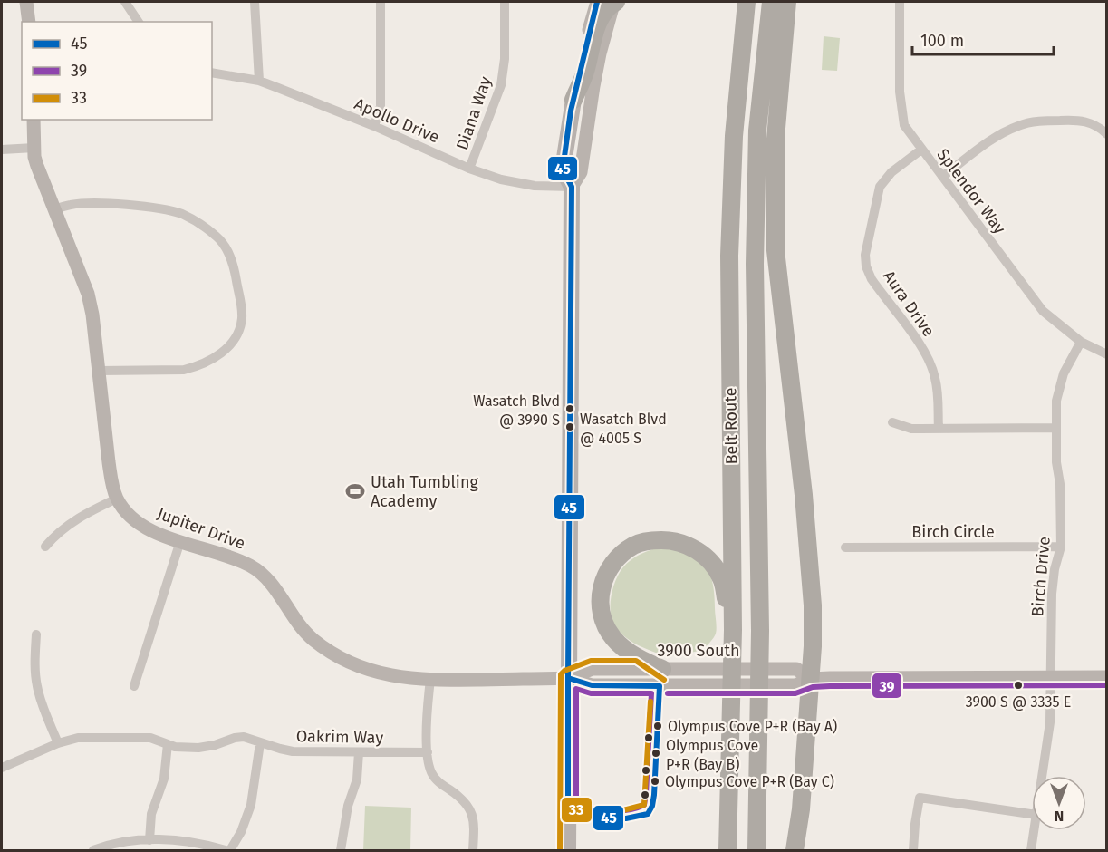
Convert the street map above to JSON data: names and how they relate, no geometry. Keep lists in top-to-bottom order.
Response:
{
  "streets": {
    "highway": ["Belt Route"],
    "main road": ["Jupiter Drive", "3900 South"],
    "street": [
      "Diana Way",
      "Apollo Drive",
      "Splendor Way",
      "Aura Drive",
      "Birch Circle",
      "Birch Drive",
      "Oakrim Way"
    ]
  },
  "crossings": [
    ["Diana Way", "Apollo Drive"],
    ["Splendor Way", "Aura Drive"],
    ["Splendor Way", "Birch Drive"],
    ["Jupiter Drive", "3900 South"],
    ["Birch Circle", "Birch Drive"],
    ["Birch Drive", "3900 South"]
  ],
  "places": {
    "other": [
      "Wasatch Blvd @ 3990 S",
      "Wasatch Blvd @ 4005 S",
      "3900 S @ 3335 E",
      "Olympus Cove P+R (Bay A)",
      "Olympus Cove P+R (Bay B)",
      "Olympus Cove P+R (Bay C)"
    ],
    "sports": ["Utah Tumbling Academy"]
  },
  "lines": ["transit line 45", "transit line 33", "transit line 39"],
  "legend": ["45", "39", "33"],
  "scale_bar": "100 m",
  "north": "bottom"
}
